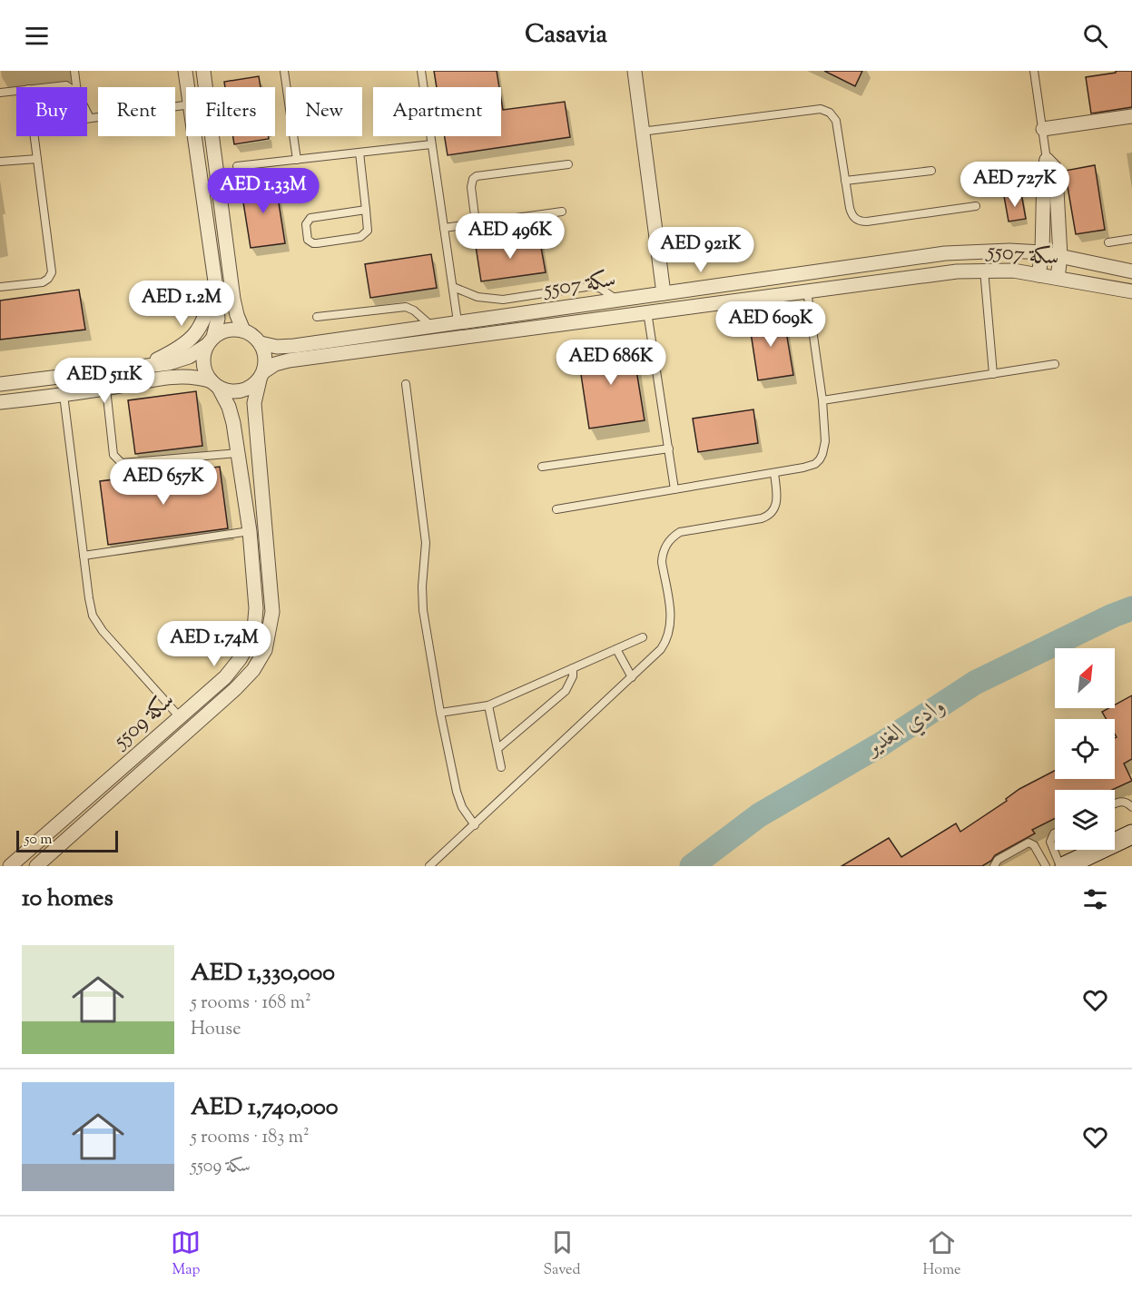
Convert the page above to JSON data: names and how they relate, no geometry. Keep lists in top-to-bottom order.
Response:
{
  "streets": {
    "street": ["سكة 5507", "سكة 5509"]
  },
  "crossings": [
    ["سكة 5507", "سكة 5509"]
  ],
  "water": ["وادي الغدير"],
  "scale_bar": "50 m",
  "north": "top right",
  "page": {
    "header": "Casavia",
    "chip": [
      "Buy",
      "Rent",
      "Filters",
      "New",
      "Apartment"
    ],
    "price": [
      "AED 727K",
      "AED 1.33M",
      "AED 496K",
      "AED 921K",
      "AED 1.2M",
      "AED 609K",
      "AED 686K",
      "AED 511K",
      "AED 657K",
      "AED 1.74M"
    ],
    "scale": "50 m",
    "heading": "10 homes",
    "list": [
      {
        "name": "AED 1,330,000",
        "note": "5 rooms · 168 m² · House"
      },
      {
        "name": "AED 1,740,000",
        "note": "5 rooms · 183 m² · سكة 5509"
      }
    ],
    "tabs": ["Map", "Saved", "Home"]
  }
}
